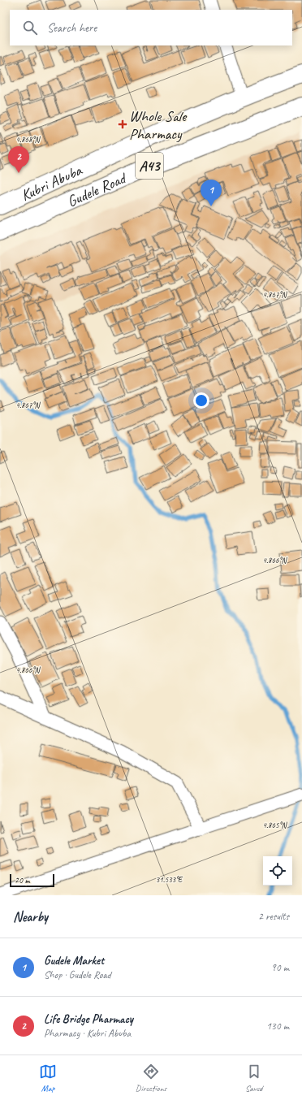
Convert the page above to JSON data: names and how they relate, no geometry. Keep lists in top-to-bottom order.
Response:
{
  "streets": {
    "highway": ["A43", "Kubri Abuba", "Gudele Road"]
  },
  "crossings": [
    ["Kubri Abuba", "Gudele Road"]
  ],
  "places": {
    "health": ["Whole Sale Pharmacy"]
  },
  "scale_bar": "20 m",
  "page": {
    "search": "Search here",
    "pins": ["2", "1"],
    "scale": "20 m",
    "heading": ["Nearby", "2 results"],
    "list": [
      {
        "mark": "1",
        "name": "Gudele Market",
        "note": "Shop · Gudele Road",
        "value": "90 m"
      },
      {
        "mark": "2",
        "name": "Life Bridge Pharmacy",
        "note": "Pharmacy · Kubri Abuba",
        "value": "130 m"
      }
    ],
    "nav": ["Map", "Directions", "Saved"]
  },
  "coordinates": [
    "4.868°N",
    "4.867°N",
    "4.866°N",
    "4.865°N",
    "31.533°E"
  ]
}
